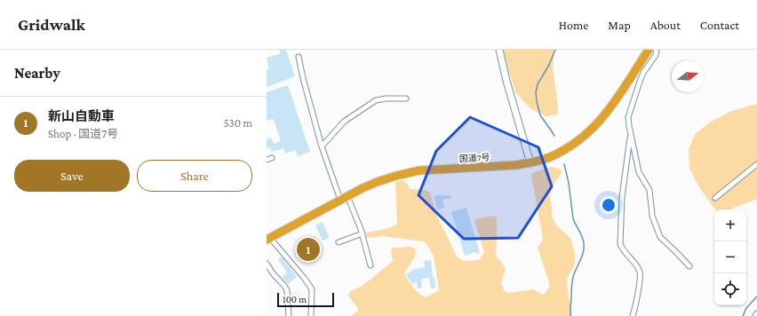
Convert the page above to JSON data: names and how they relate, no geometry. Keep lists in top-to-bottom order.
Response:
{
  "streets": {
    "highway": ["国道7号"]
  },
  "scale_bar": "100 m",
  "north": "right",
  "page": {
    "header": "Gridwalk",
    "nav": [
      "Home",
      "Map",
      "About",
      "Contact"
    ],
    "heading": "Nearby",
    "list": [
      {
        "mark": "1",
        "name": "新山自動車",
        "note": "Shop · 国道7号",
        "value": "530 m"
      }
    ],
    "buttons": ["Save", "Share"],
    "map_buttons": ["+", "−"],
    "pins": "1",
    "scale": "100 m"
  }
}
